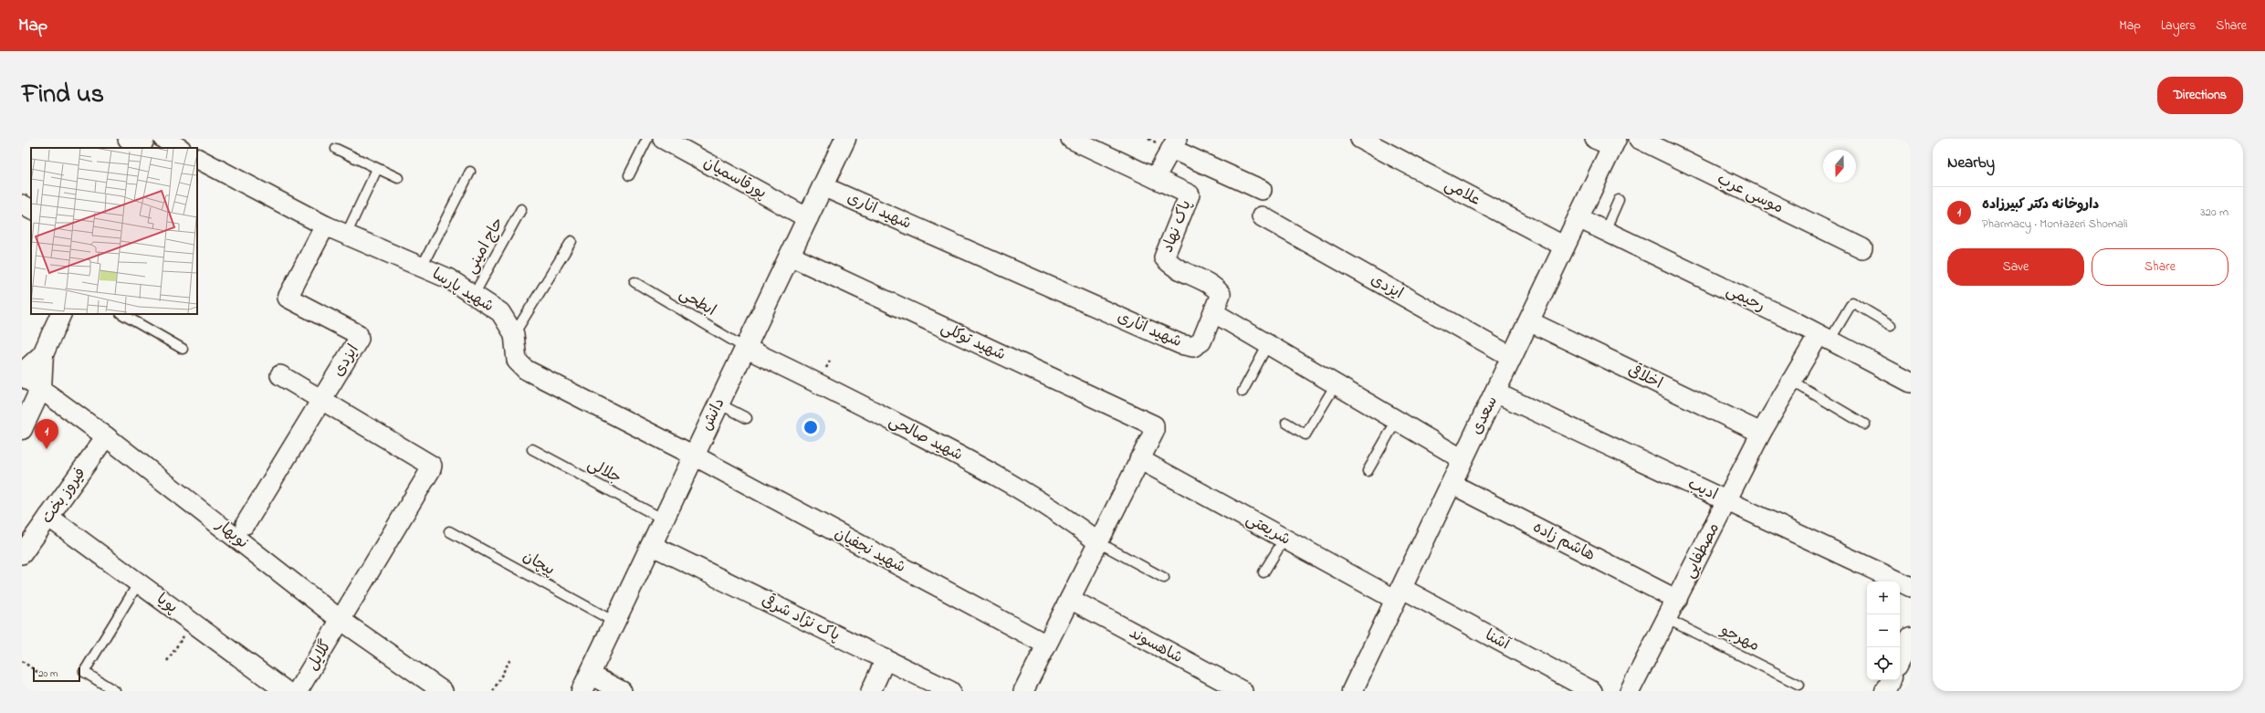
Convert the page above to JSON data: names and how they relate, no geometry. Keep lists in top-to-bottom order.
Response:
{
  "streets": {
    "street": [
      "پورقاسمیان",
      "علامی",
      "موسی عرب",
      "شهید اناری",
      "پاک نهاد",
      "ایزدی",
      "شهید پارسا",
      "رحیمی",
      "شهید توکلی",
      "اخلاقی",
      "دانش",
      "سعدی",
      "شهید صالحی",
      "ادیب",
      "فیروز بخت",
      "شریعتی",
      "نوبهار",
      "هاشم زاده",
      "شهید نجفیان",
      "مصطفایی",
      "پویا",
      "پاک نژاد شرقی",
      "آشنا",
      "شاهسوند",
      "گلایل"
    ],
    "lane": [
      "حاج امینی",
      "ابطحی",
      "جلالی",
      "پیچان",
      "مهرجو"
    ]
  },
  "crossings": [
    ["پورقاسمیان", "دانش"],
    ["علامی", "سعدی"],
    ["شهید اناری", "پاک نهاد"],
    ["شهید اناری", "دانش"],
    ["حاج امینی", "شهید پارسا"],
    ["ایزدی", "شهید پارسا"],
    ["ایزدی", "سعدی"],
    ["ایزدی", "گلایل"],
    ["شهید پارسا", "دانش"],
    ["شهید پارسا", "شهید نجفیان"],
    ["رحیمی", "سعدی"],
    ["رحیمی", "مصطفایی"],
    ["ابطحی", "دانش"],
    ["ابطحی", "شهید صالحی"],
    ["شهید توکلی", "دانش"],
    ["شهید توکلی", "شریعتی"],
    ["اخلاقی", "سعدی"],
    ["اخلاقی", "مصطفایی"],
    ["دانش", "شهید صالحی"],
    ["دانش", "جلالی"],
    ["دانش", "شهید نجفیان"],
    ["دانش", "پیچان"],
    ["دانش", "پاک نژاد شرقی"],
    ["سعدی", "ادیب"],
    ["سعدی", "شریعتی"],
    ["سعدی", "هاشم زاده"],
    ["سعدی", "آشنا"],
    ["ادیب", "مصطفایی"],
    ["فیروز بخت", "نوبهار"],
    ["فیروز بخت", "پویا"],
    ["شریعتی", "آشنا"],
    ["نوبهار", "گلایل"],
    ["هاشم زاده", "مصطفایی"],
    ["مصطفایی", "مهرجو"]
  ],
  "scale_bar": "20 m",
  "north": "bottom",
  "page": {
    "header": "Map",
    "nav": ["Map", "Layers", "Share"],
    "title": "Find us",
    "buttons": [
      "Directions",
      ["Save", "Share"]
    ],
    "heading": "Nearby",
    "list": [
      {
        "mark": "1",
        "name": "داروخانه دکتر کبیرزاده",
        "note": "Pharmacy · Montazeri Shomali",
        "value": "320 m"
      }
    ],
    "pins": "1",
    "map_buttons": ["+", "−"],
    "scale": "20 m"
  }
}
